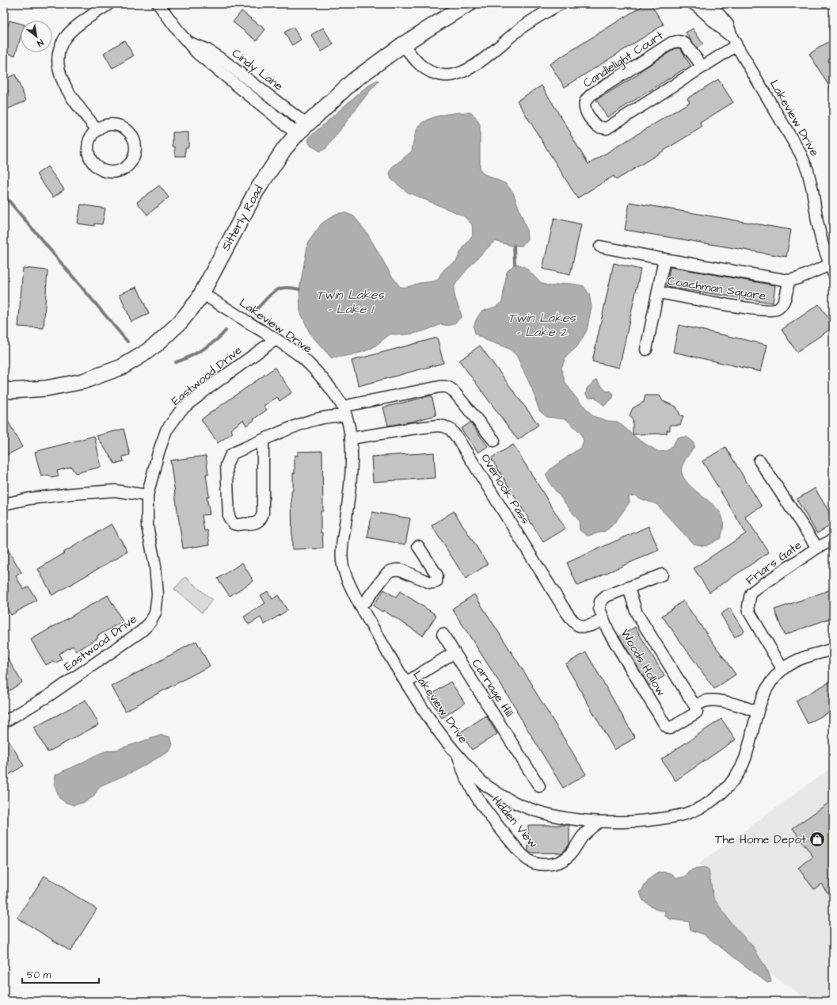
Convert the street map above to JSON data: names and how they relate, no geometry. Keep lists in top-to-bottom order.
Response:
{
  "streets": {
    "street": [
      "Candlelight Court",
      "Cindy Lane",
      "Lakeview Drive",
      "Sitterly Road",
      "Coachman Square",
      "Eastwood Drive",
      "Overlook Pass",
      "Friars Gate",
      "Woods Hollow",
      "Carriage Hill",
      "Hidden View"
    ]
  },
  "crossings": [
    ["Candlelight Court", "Lakeview Drive"],
    ["Cindy Lane", "Sitterly Road"],
    ["Lakeview Drive", "Sitterly Road"],
    ["Lakeview Drive", "Coachman Square"],
    ["Lakeview Drive", "Eastwood Drive"],
    ["Lakeview Drive", "Overlook Pass"],
    ["Lakeview Drive", "Friars Gate"],
    ["Lakeview Drive", "Hidden View"],
    ["Overlook Pass", "Woods Hollow"]
  ],
  "water": ["Twin Lakes - Lake 1", "Twin Lakes - Lake 2"],
  "places": {
    "shop": ["The Home Depot"]
  },
  "scale_bar": "50 m",
  "north": "bottom right"
}
